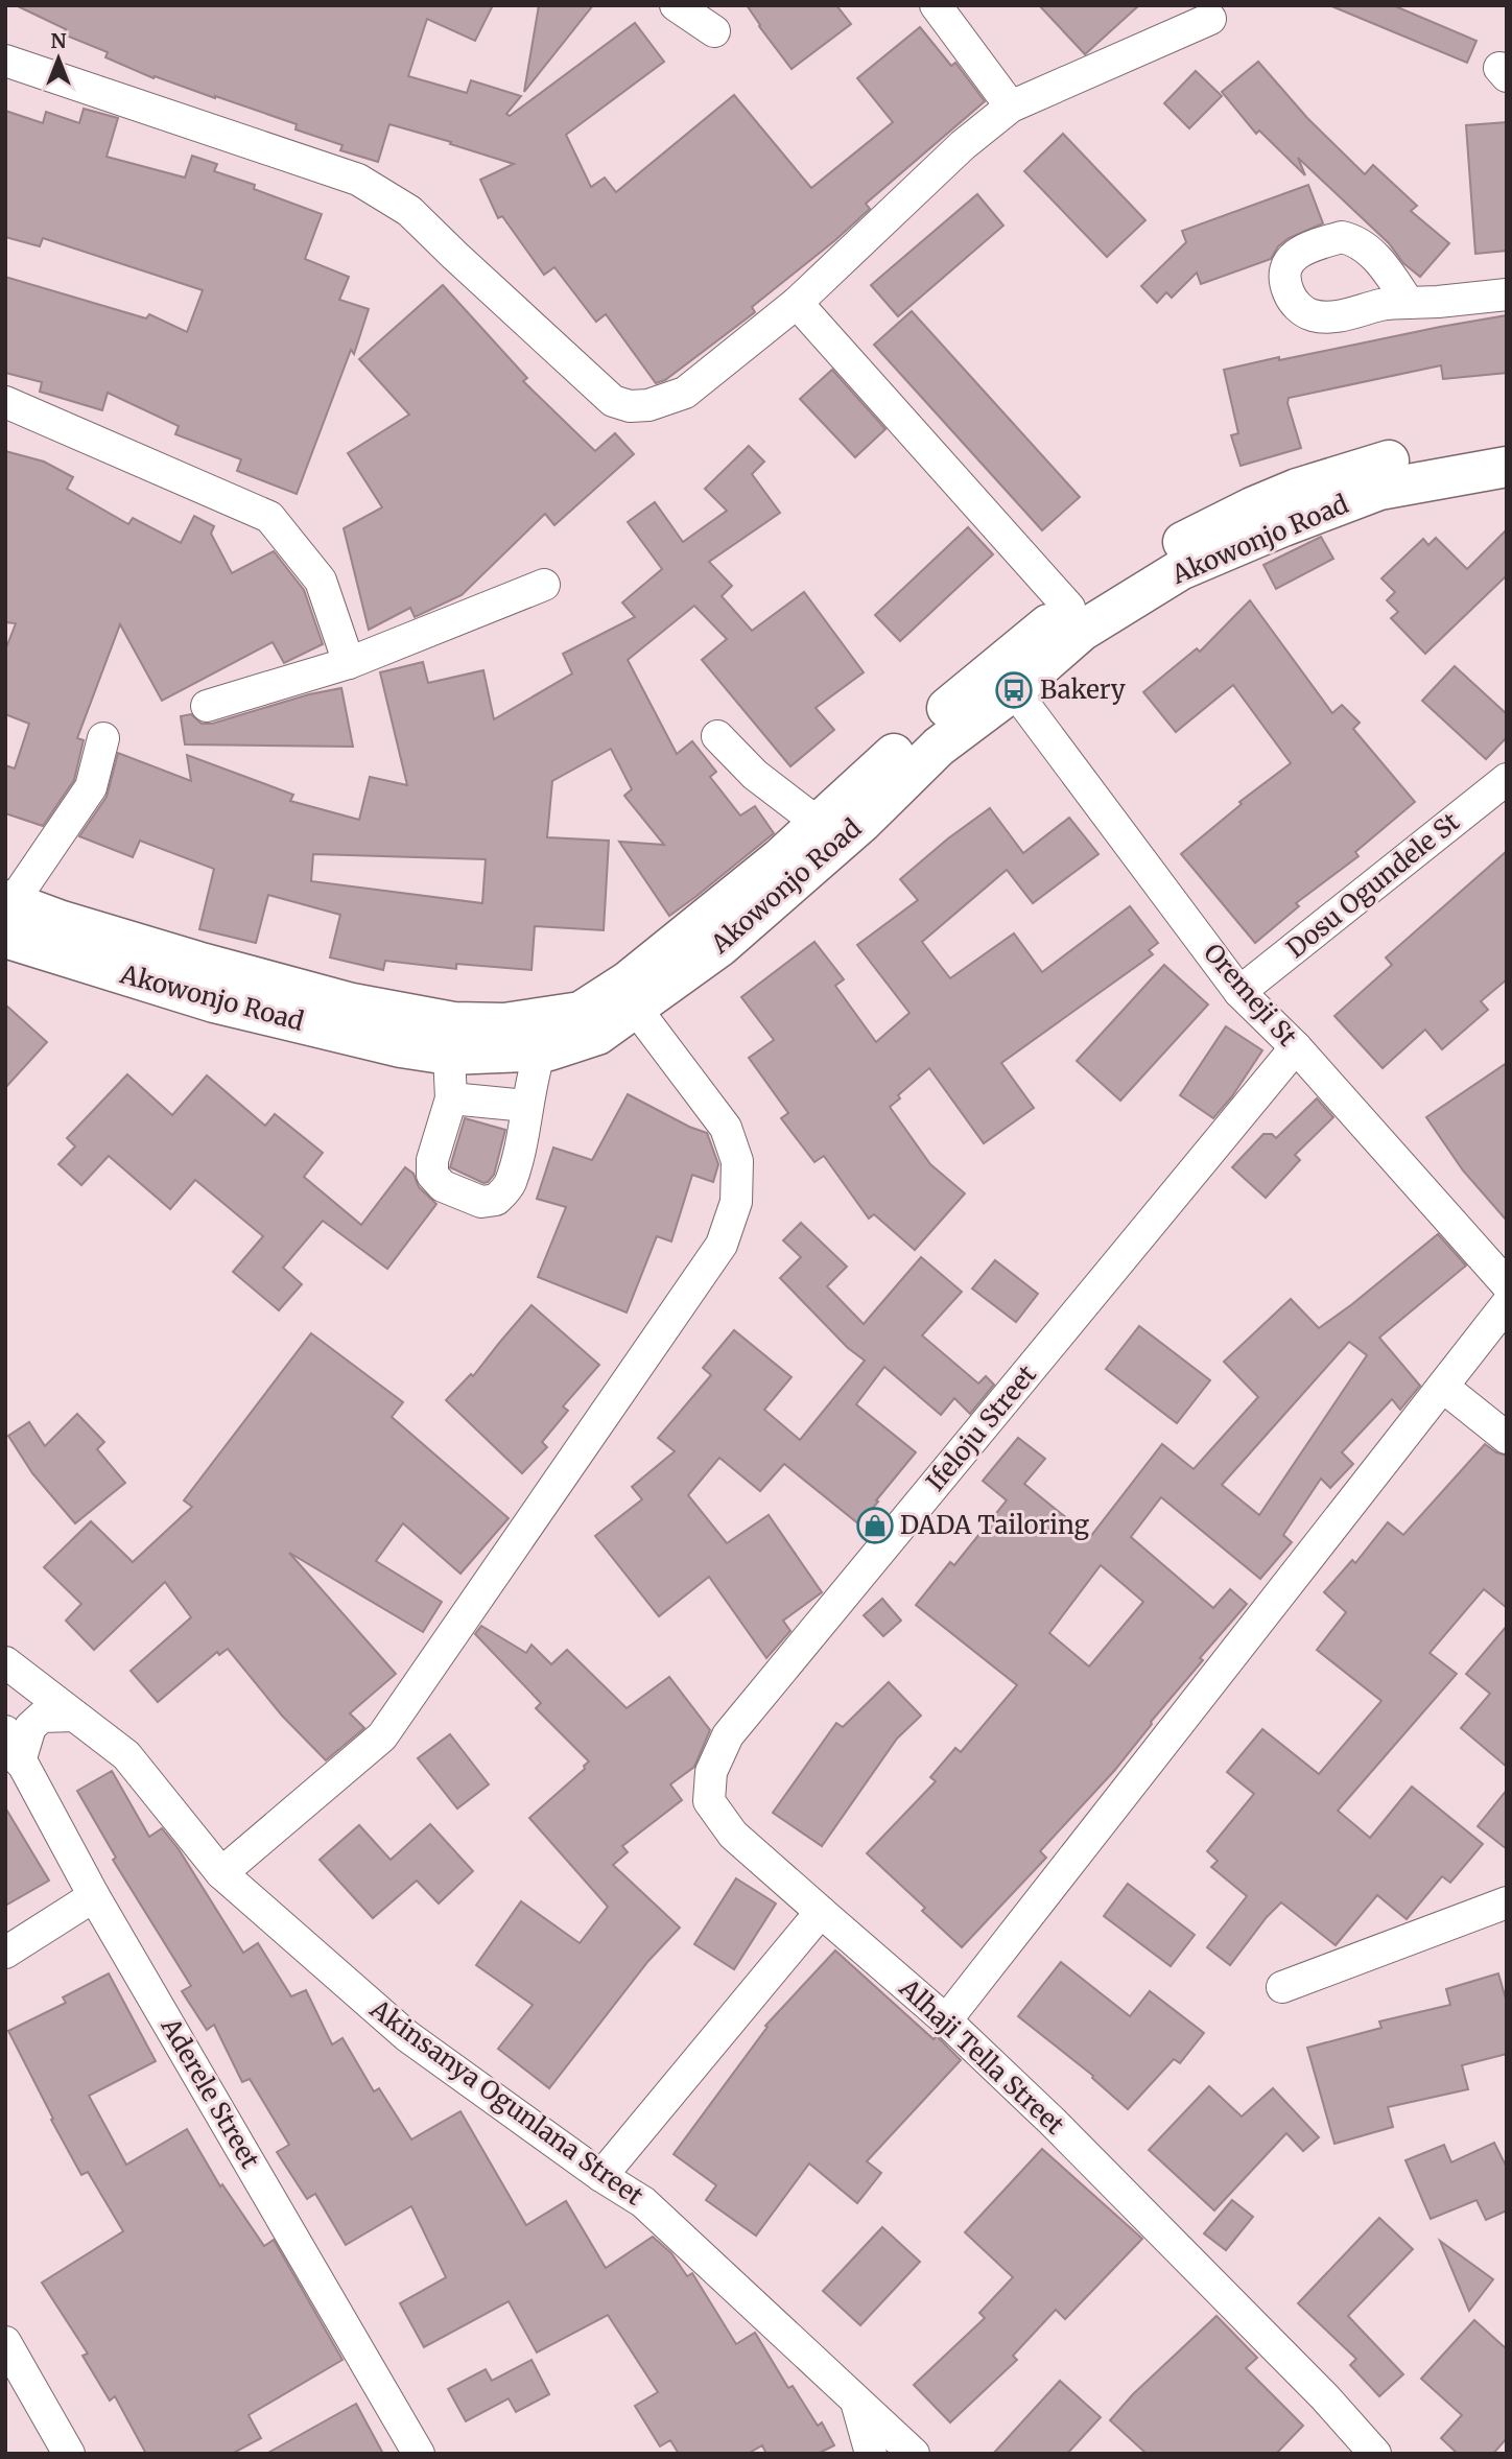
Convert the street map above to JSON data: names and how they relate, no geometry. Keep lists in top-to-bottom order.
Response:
{
  "streets": {
    "main road": ["Akowonjo Road"],
    "street": [
      "Dosu Ogundele St",
      "Oremeji St",
      "Ifeloju Street",
      "Alhaji Tella Street",
      "Aderele Street",
      "Akinsanya Ogunlana Street"
    ]
  },
  "crossings": [
    ["Akowonjo Road", "Oremeji St"],
    ["Dosu Ogundele St", "Oremeji St"],
    ["Oremeji St", "Ifeloju Street"],
    ["Ifeloju Street", "Alhaji Tella Street"]
  ],
  "places": {
    "bus stop": ["Bakery"],
    "shop": ["DADA Tailoring"]
  },
  "north": "top"
}
